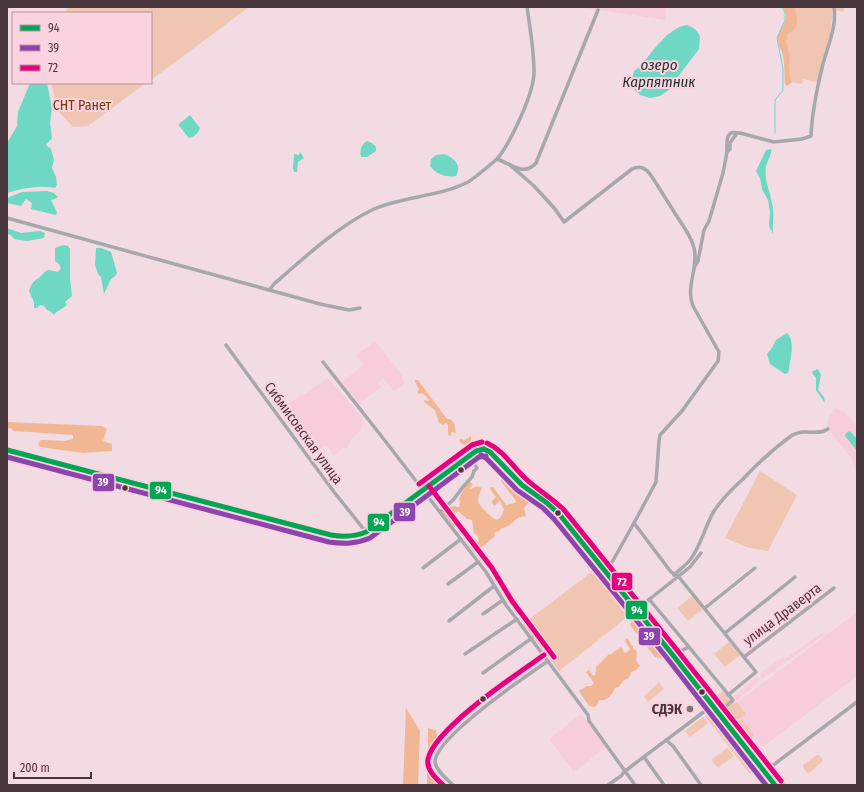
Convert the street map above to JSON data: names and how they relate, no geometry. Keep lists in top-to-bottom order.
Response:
{
  "streets": {
    "street": ["Сибмисовская улица", "улица Драверта"]
  },
  "water": ["озеро Карпятник"],
  "parks": ["СНТ Ранет"],
  "places": ["СДЭК"],
  "lines": ["transit line 72", "transit line 94", "transit line 39"],
  "legend": ["94", "39", "72"],
  "scale_bar": "200 m"
}
